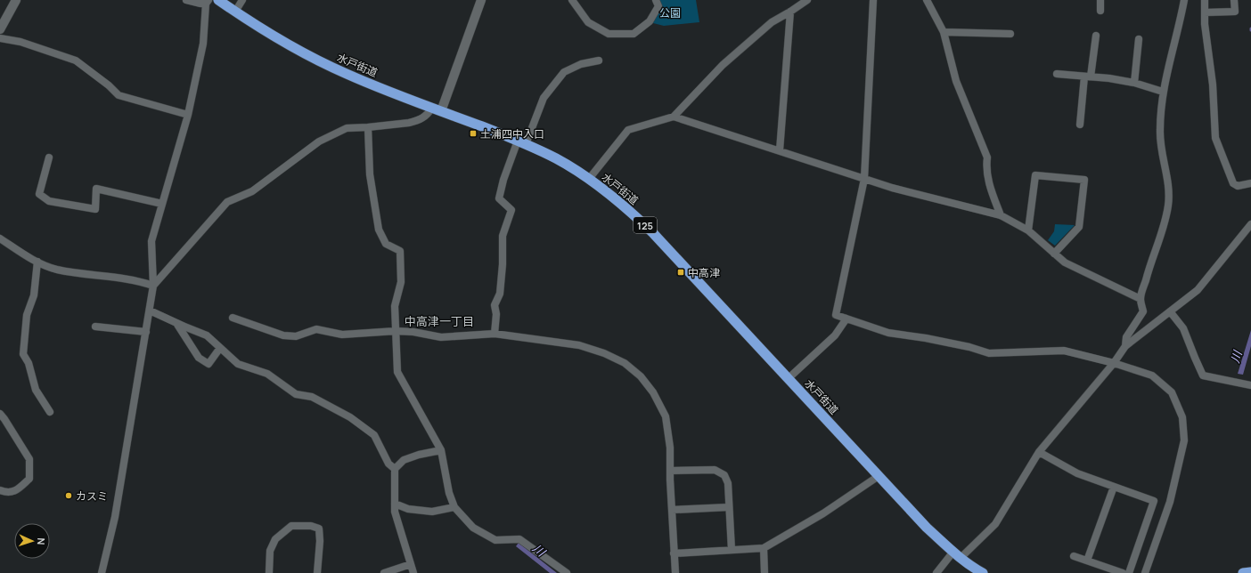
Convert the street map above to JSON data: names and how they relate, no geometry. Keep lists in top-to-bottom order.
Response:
{
  "streets": {
    "highway": ["水戸街道", "125"]
  },
  "districts": ["中高津一丁目"],
  "water": ["川"],
  "parks": ["公園"],
  "places": {
    "transit": ["土浦四中入口", "中高津"],
    "other": ["カスミ"]
  },
  "north": "right"
}
